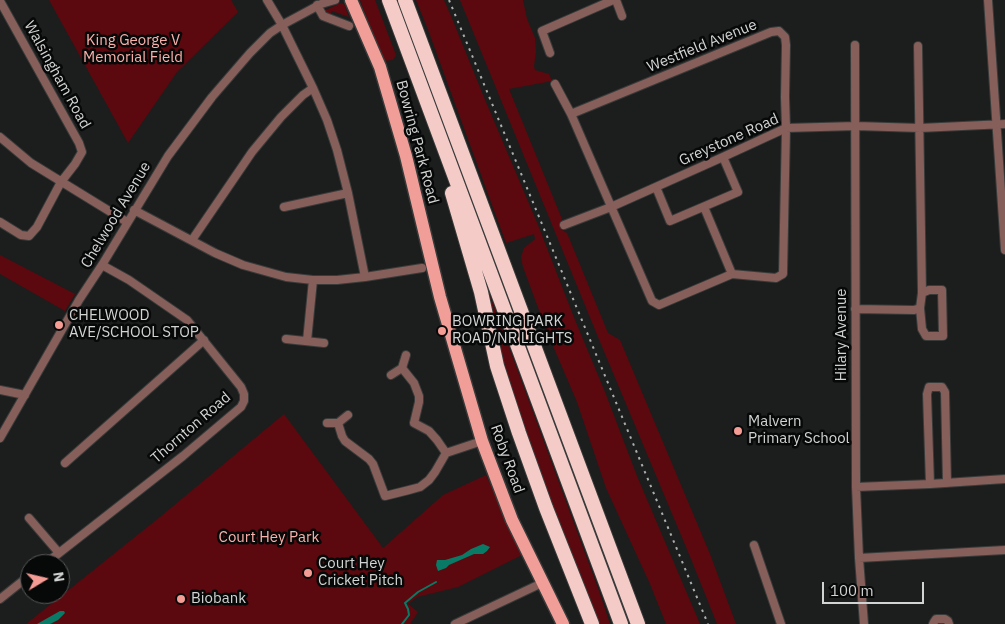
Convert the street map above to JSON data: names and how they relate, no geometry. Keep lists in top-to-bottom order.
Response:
{
  "streets": {
    "main road": ["Bowring Park Road", "Roby Road"],
    "street": [
      "Westfield Avenue",
      "Walsingham Road",
      "Greystone Road",
      "Chelwood Avenue",
      "Hilary Avenue",
      "Thornton Road"
    ]
  },
  "crossings": [
    ["Westfield Avenue", "Greystone Road"],
    ["Greystone Road", "Hilary Avenue"],
    ["Bowring Park Road", "Roby Road"],
    ["Chelwood Avenue", "Thornton Road"]
  ],
  "parks": ["King George V Memorial Field", "Court Hey Park"],
  "places": [
    "CHELWOOD AVE/SCHOOL STOP",
    "BOWRING PARK ROAD/NR LIGHTS",
    "Malvern Primary School",
    "Court Hey Cricket Pitch",
    "Biobank"
  ],
  "scale_bar": "100 m",
  "north": "right"
}
